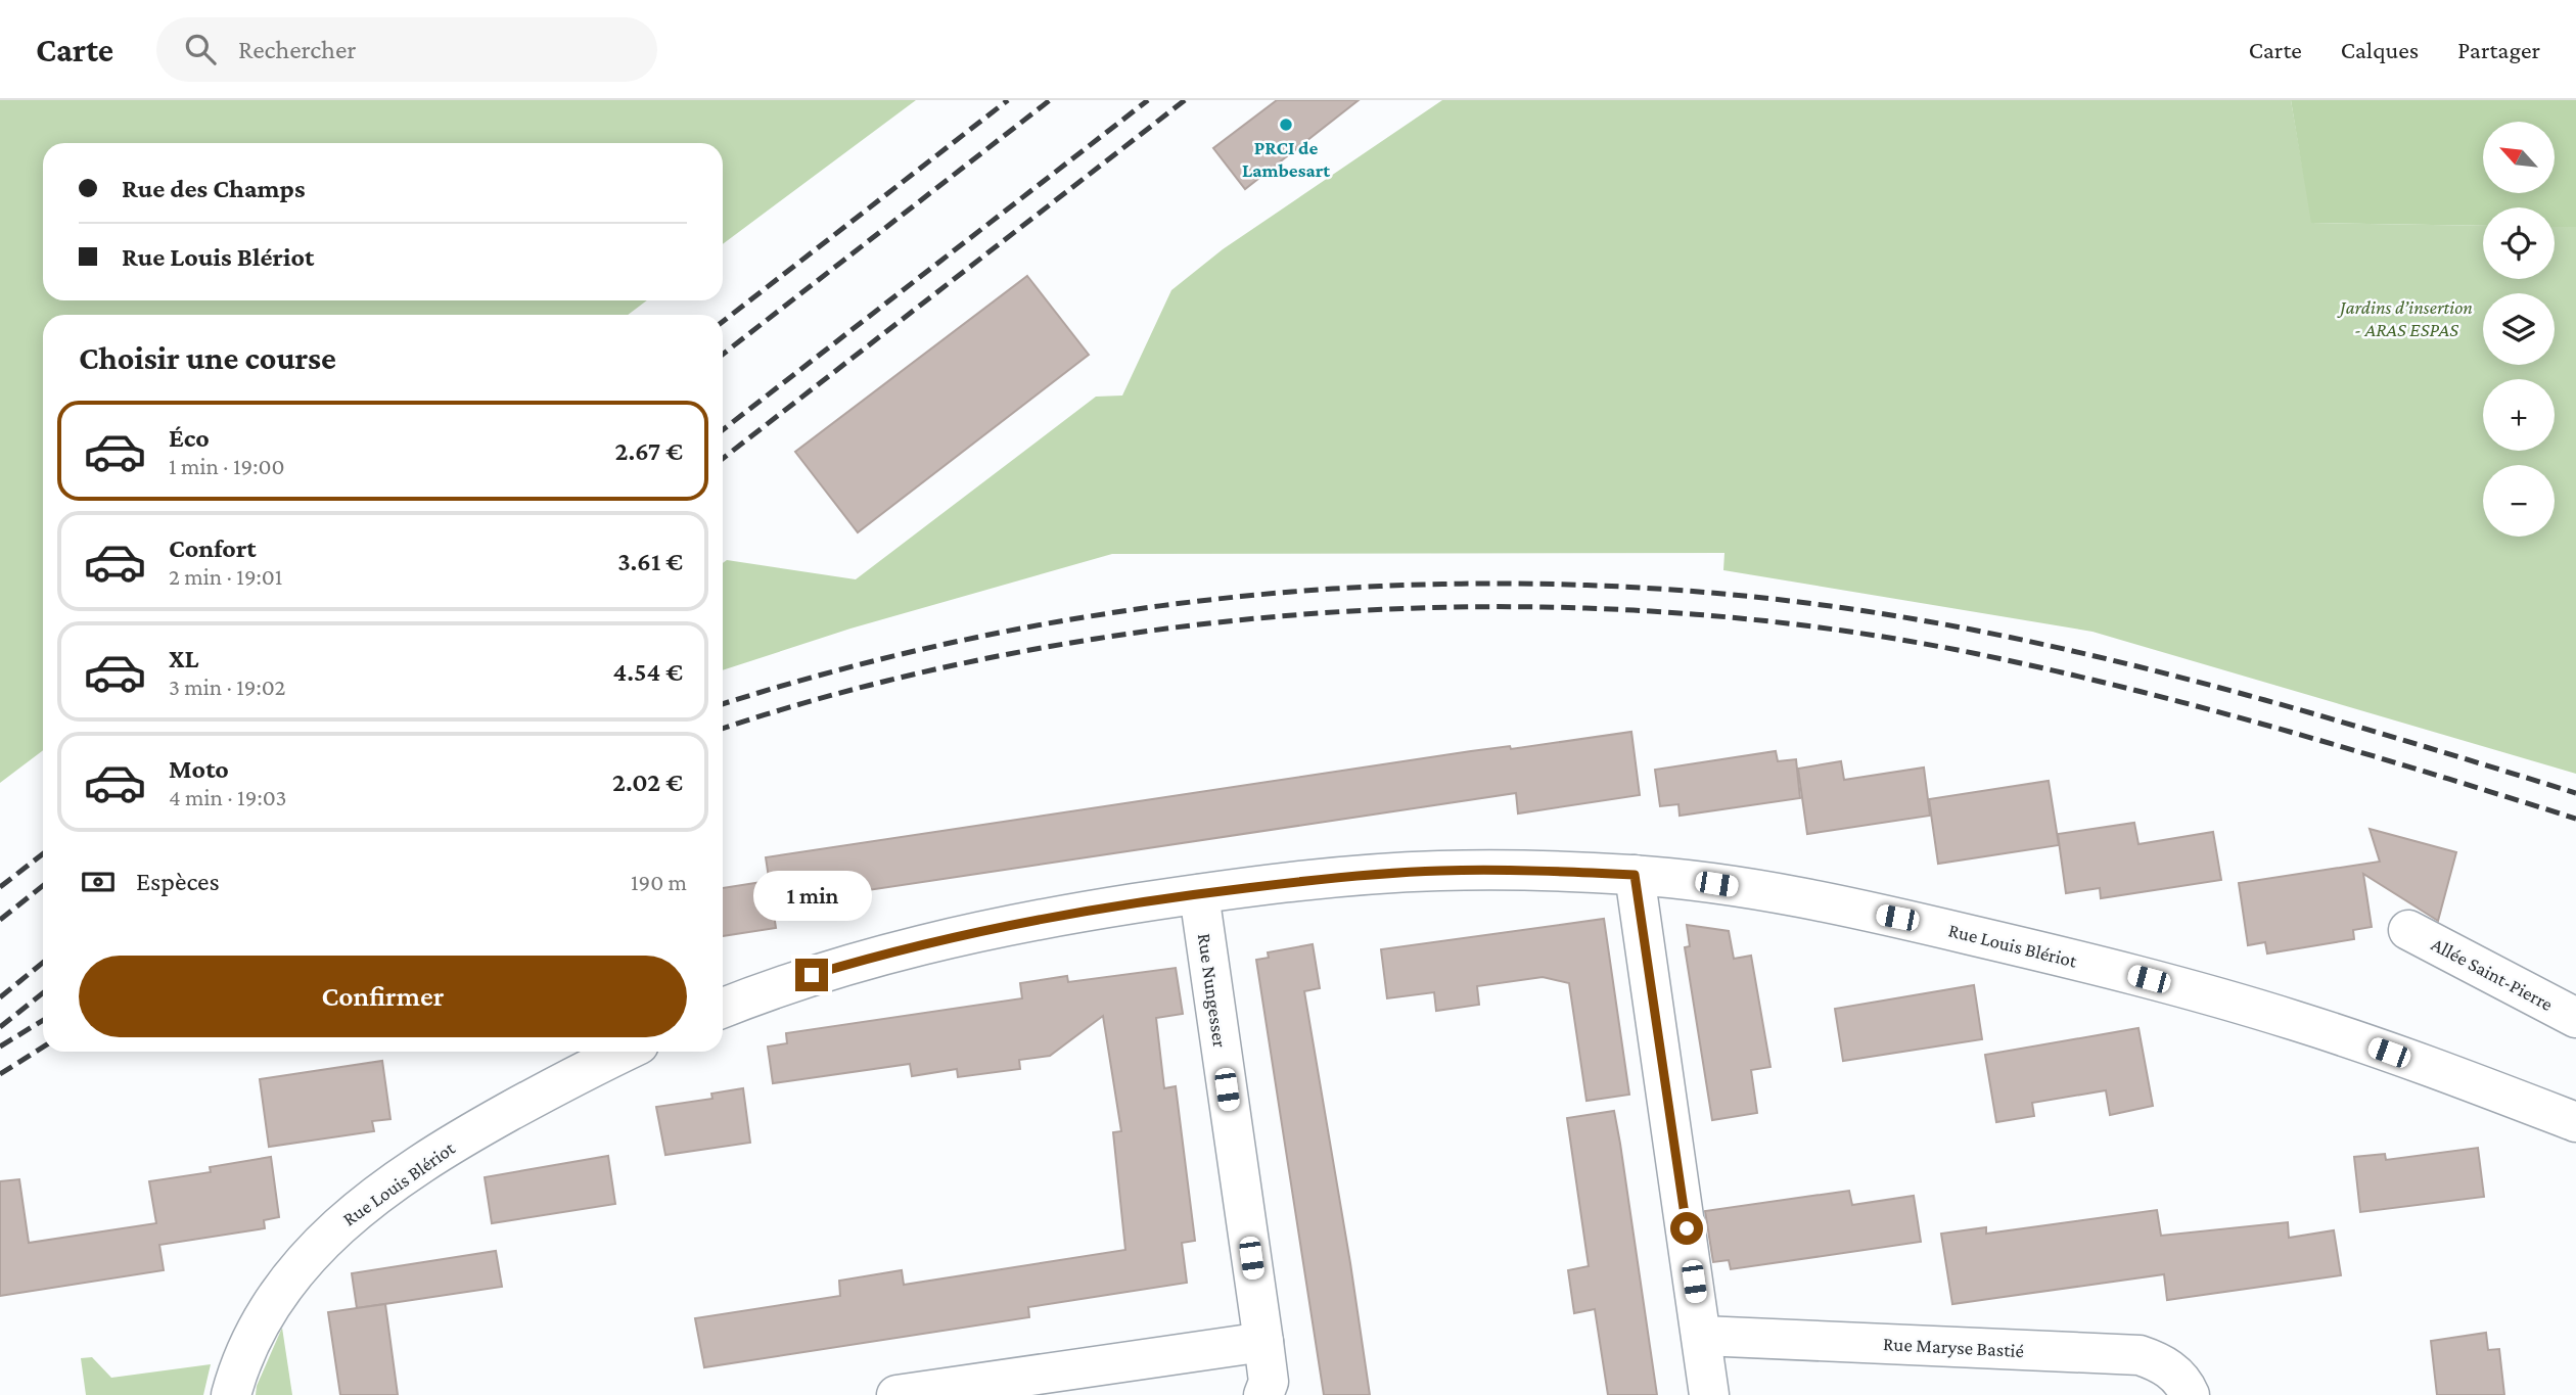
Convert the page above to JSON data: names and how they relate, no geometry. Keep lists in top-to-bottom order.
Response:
{
  "streets": {
    "street": [
      "Rue Louis Blériot",
      "Allée Saint-Pierre",
      "Rue Nungesser",
      "Rue Maryse Bastié"
    ]
  },
  "crossings": [
    ["Rue Louis Blériot", "Rue Nungesser"]
  ],
  "parks": ["Jardins d’insertion - ARAS ESPAS"],
  "places": ["PRCI de Lambesart"],
  "north": "top left",
  "page": {
    "header": "Carte",
    "search": "Rechercher",
    "nav": ["Carte", "Calques", "Partager"],
    "map_buttons": ["+", "−"],
    "banner": ["Rue des Champs", "Rue Louis Blériot"],
    "heading": "Choisir une course",
    "list": [
      {
        "name": "Éco",
        "note": "1 min · 19:00",
        "value": "2.67 €"
      },
      {
        "name": "Confort",
        "note": "2 min · 19:01",
        "value": "3.61 €"
      },
      {
        "name": "XL",
        "note": "3 min · 19:02",
        "value": "4.54 €"
      },
      {
        "name": "Moto",
        "note": "4 min · 19:03",
        "value": "2.02 €"
      }
    ],
    "pay": ["Espèces", "190 m"],
    "bubble": "1 min",
    "buttons": "Confirmer"
  }
}
